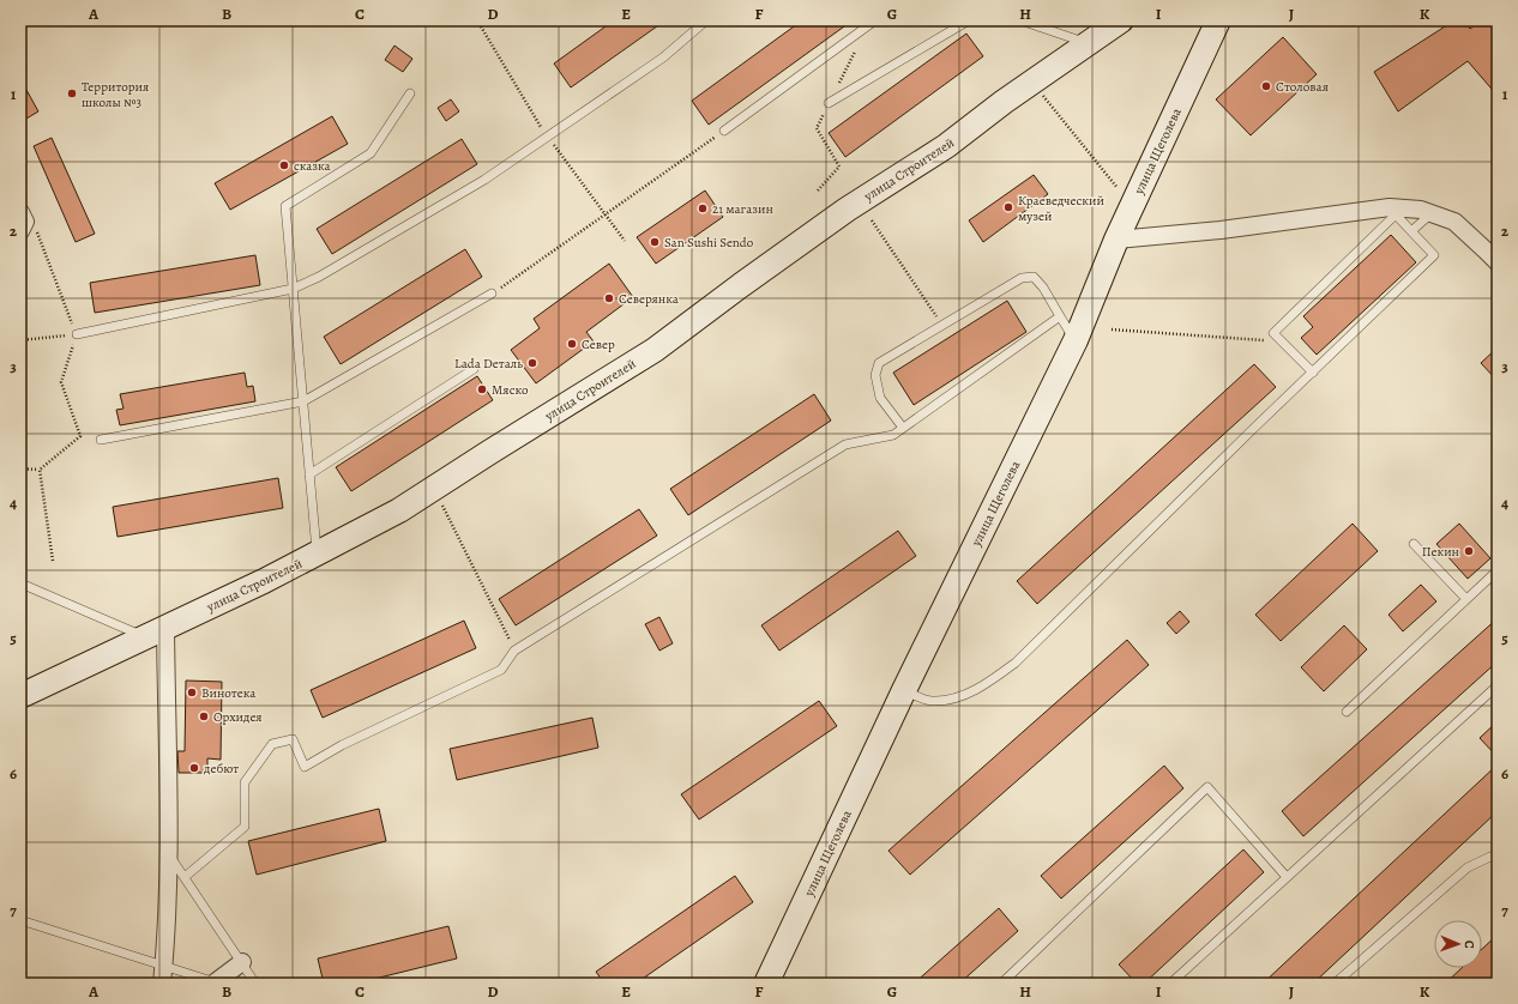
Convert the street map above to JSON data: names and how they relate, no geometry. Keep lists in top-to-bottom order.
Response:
{
  "streets": {
    "street": ["улица Щеголева", "улица Строителей"]
  },
  "places": [
    "Столовая",
    "Территория школы №3",
    "сказка",
    "Краеведческий музей",
    "21 магазин",
    "San Sushi Sendo",
    "Северянка",
    "Север",
    "Lada Dеталь",
    "Мяско",
    "Пекин",
    "Винотека",
    "Орхидея",
    "дебют"
  ],
  "north": "right",
  "grid": {
    "columns": [
      "A",
      "B",
      "C",
      "D",
      "E",
      "F",
      "G",
      "H",
      "I",
      "J",
      "K"
    ],
    "rows": [
      "1",
      "2",
      "3",
      "4",
      "5",
      "6",
      "7"
    ]
  }
}
